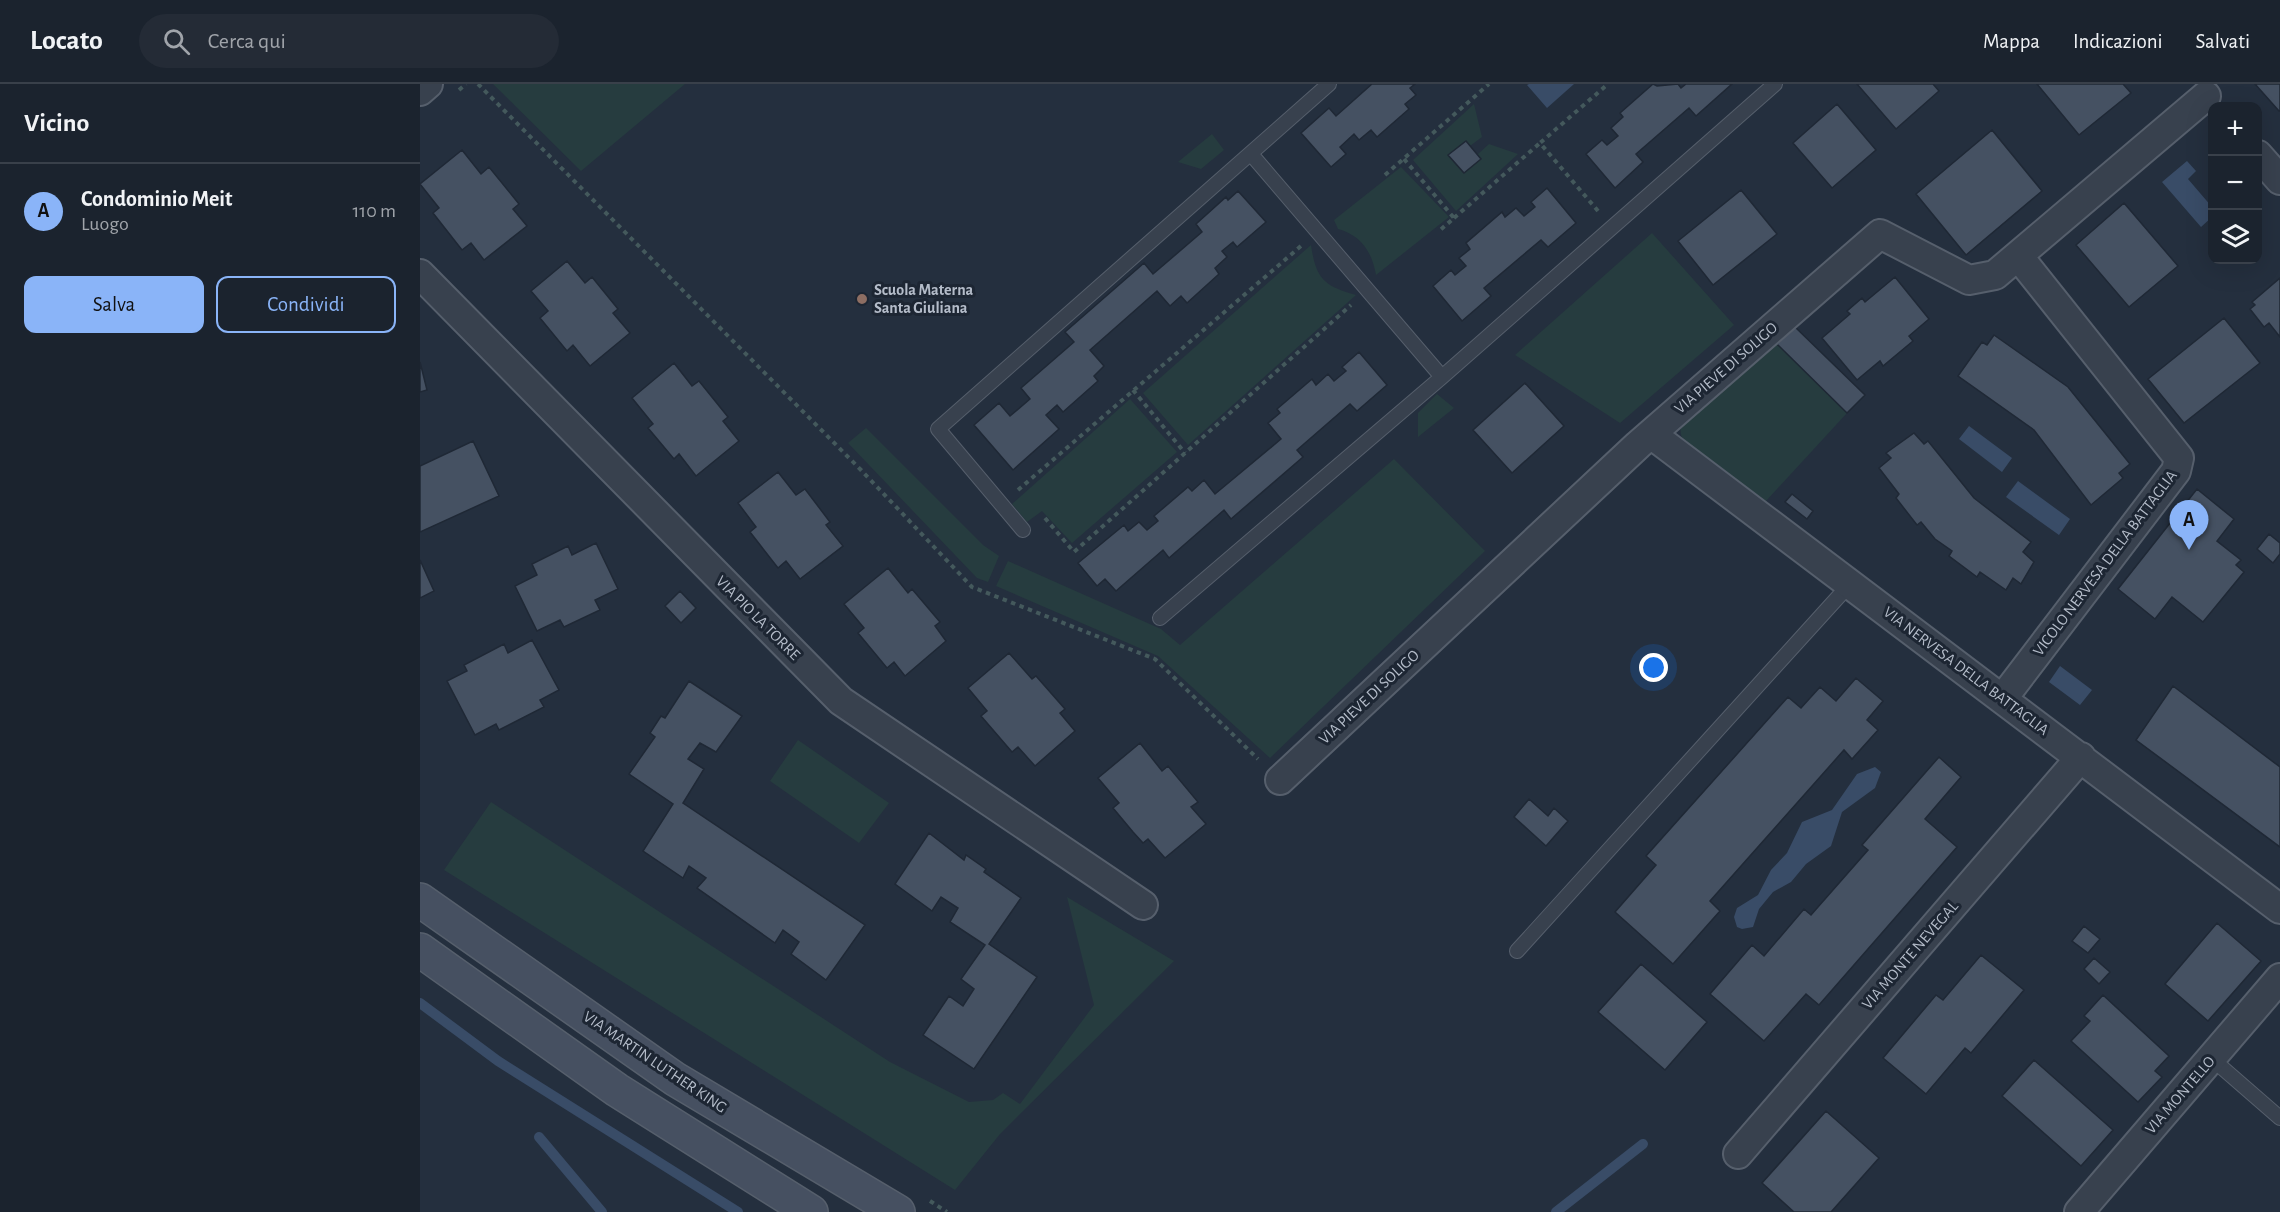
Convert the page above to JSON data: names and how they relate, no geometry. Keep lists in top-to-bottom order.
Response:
{
  "streets": {
    "main road": ["VIA MARTIN LUTHER KING"],
    "street": [
      "VIA PIEVE DI SOLIGO",
      "VICOLO NERVESA DELLA BATTAGLIA",
      "VIA PIO LA TORRE",
      "VIA NERVESA DELLA BATTAGLIA",
      "VIA MONTE NEVEGAL",
      "VIA MONTELLO"
    ]
  },
  "crossings": [
    ["VIA PIEVE DI SOLIGO", "VICOLO NERVESA DELLA BATTAGLIA"],
    ["VIA PIEVE DI SOLIGO", "VIA NERVESA DELLA BATTAGLIA"],
    ["VICOLO NERVESA DELLA BATTAGLIA", "VIA NERVESA DELLA BATTAGLIA"],
    ["VIA NERVESA DELLA BATTAGLIA", "VIA MONTE NEVEGAL"]
  ],
  "places": ["Scuola Materna Santa Giuliana"],
  "page": {
    "header": "Locato",
    "search": "Cerca qui",
    "nav": ["Mappa", "Indicazioni", "Salvati"],
    "heading": "Vicino",
    "map_buttons": ["+", "−"],
    "list": [
      {
        "mark": "A",
        "name": "Condominio Meit",
        "note": "Luogo",
        "value": "110 m"
      }
    ],
    "buttons": ["Salva", "Condividi"],
    "pins": "A"
  }
}
